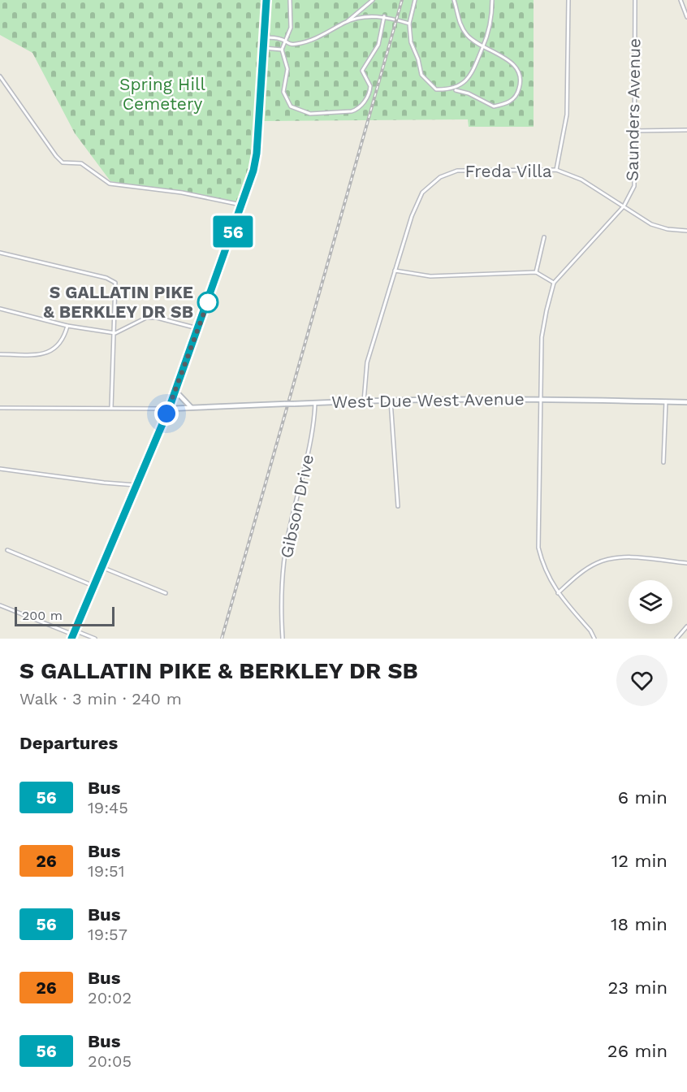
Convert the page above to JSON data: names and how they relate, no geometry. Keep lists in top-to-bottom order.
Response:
{
  "streets": {
    "main road": ["West Due West Avenue"],
    "street": ["Saunders Avenue", "Freda Villa", "Gibson Drive"]
  },
  "crossings": [
    ["Saunders Avenue", "Freda Villa"],
    ["Saunders Avenue", "West Due West Avenue"],
    ["Freda Villa", "West Due West Avenue"],
    ["West Due West Avenue", "Gibson Drive"]
  ],
  "parks": ["Spring Hill Cemetery"],
  "places": ["S GALLATIN PIKE & BERKLEY DR SB"],
  "lines": ["bus line 56"],
  "scale_bar": "200 m",
  "page": {
    "on_map": "56",
    "scale": "200 m",
    "heading": [
      ["S GALLATIN PIKE & BERKLEY DR SB", "Walk · 3 min · 240 m"],
      "Departures"
    ],
    "list": [
      {
        "mark": "56",
        "name": "Bus",
        "note": "19:45",
        "value": "6 min"
      },
      {
        "mark": "26",
        "name": "Bus",
        "note": "19:51",
        "value": "12 min"
      },
      {
        "mark": "56",
        "name": "Bus",
        "note": "19:57",
        "value": "18 min"
      },
      {
        "mark": "26",
        "name": "Bus",
        "note": "20:02",
        "value": "23 min"
      },
      {
        "mark": "56",
        "name": "Bus",
        "note": "20:05",
        "value": "26 min"
      }
    ]
  }
}
